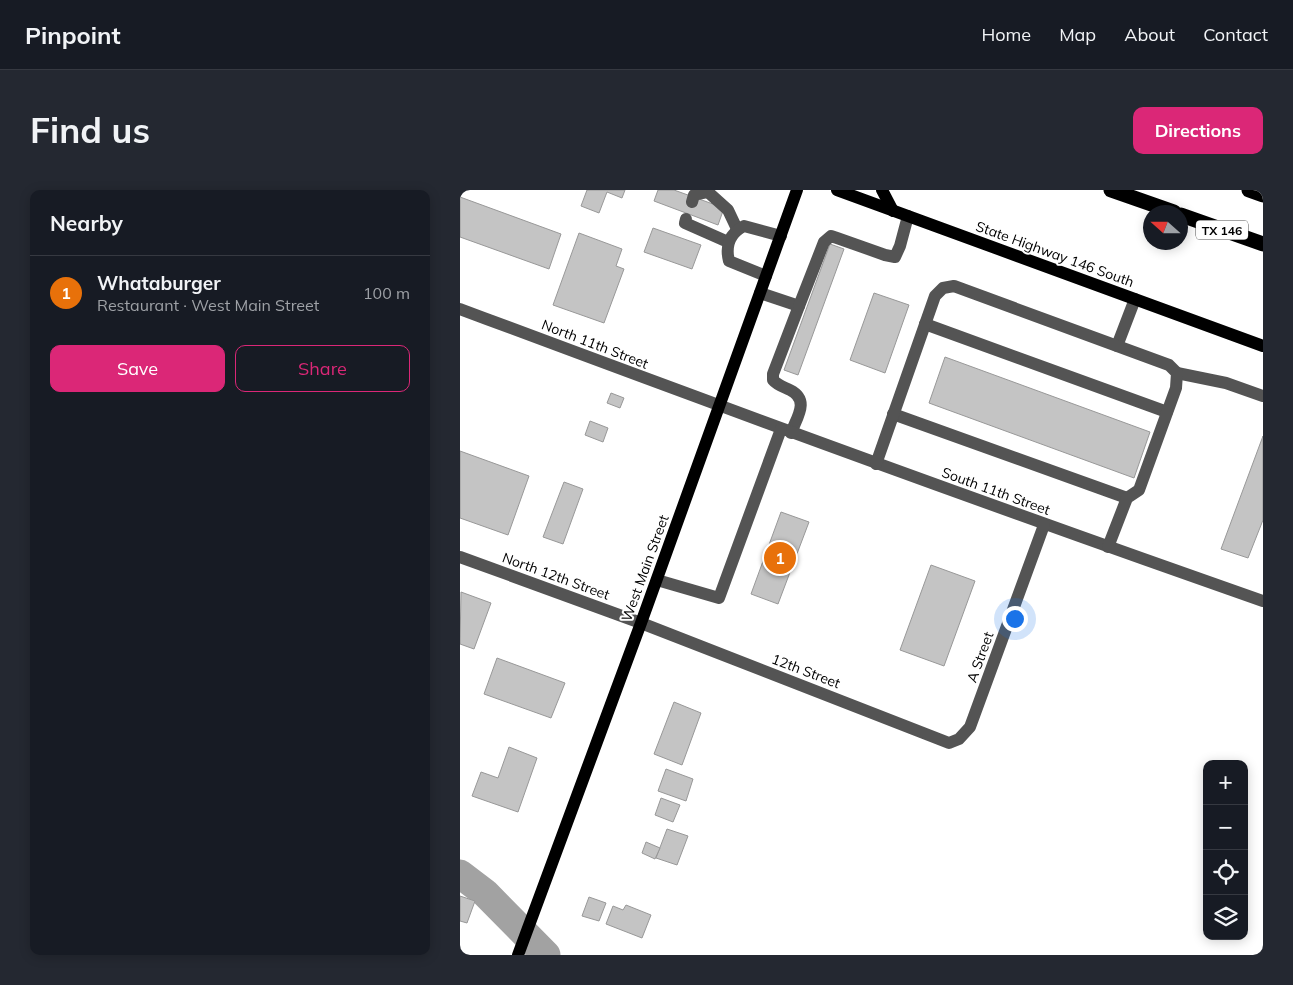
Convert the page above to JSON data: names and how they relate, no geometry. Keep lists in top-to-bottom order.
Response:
{
  "streets": {
    "highway": ["TX 146"],
    "main road": ["State Highway 146 South", "West Main Street"],
    "street": [
      "North 11th Street",
      "South 11th Street",
      "North 12th Street",
      "A Street",
      "12th Street"
    ]
  },
  "crossings": [
    ["North 11th Street", "South 11th Street"],
    ["North 11th Street", "West Main Street"],
    ["South 11th Street", "West Main Street"],
    ["South 11th Street", "A Street"],
    ["West Main Street", "North 12th Street"],
    ["West Main Street", "12th Street"],
    ["North 12th Street", "12th Street"],
    ["A Street", "12th Street"]
  ],
  "north": "left",
  "page": {
    "header": "Pinpoint",
    "nav": [
      "Home",
      "Map",
      "About",
      "Contact"
    ],
    "buttons": [
      "Directions",
      ["Save", "Share"]
    ],
    "title": "Find us",
    "heading": "Nearby",
    "list": [
      {
        "mark": "1",
        "name": "Whataburger",
        "note": "Restaurant · West Main Street",
        "value": "100 m"
      }
    ],
    "pins": "1",
    "map_buttons": ["+", "−"]
  }
}
